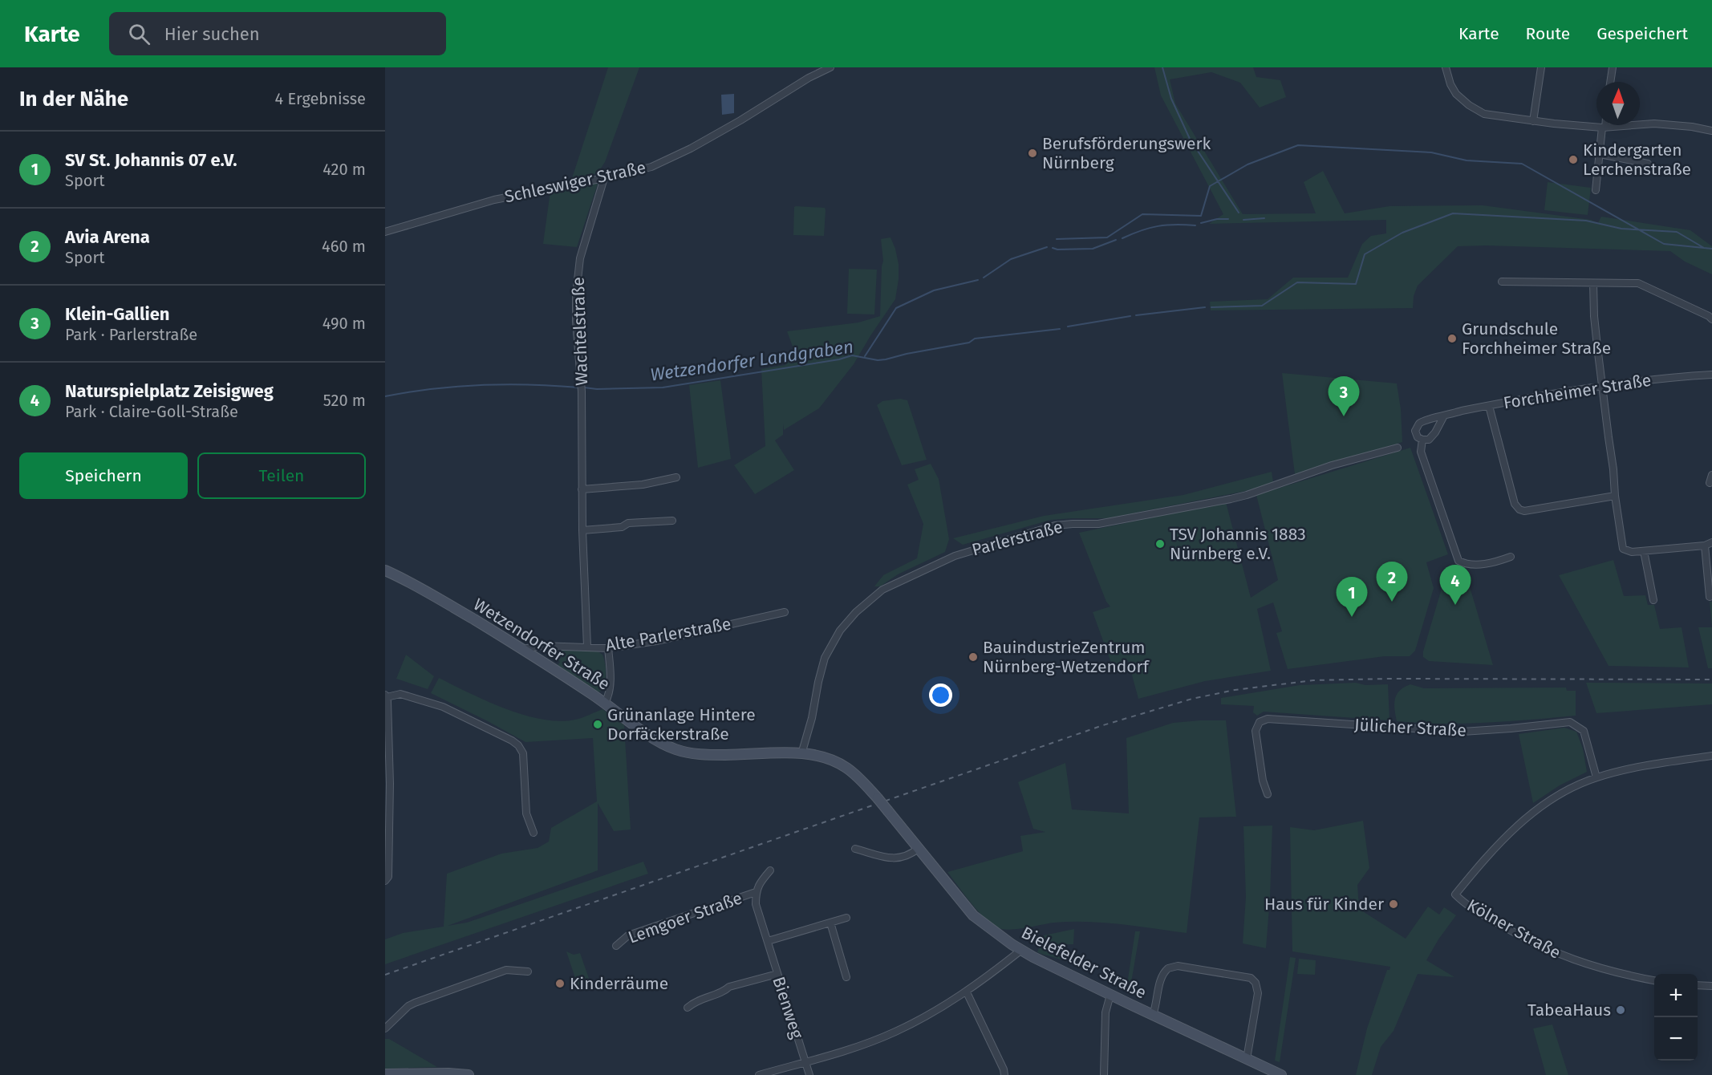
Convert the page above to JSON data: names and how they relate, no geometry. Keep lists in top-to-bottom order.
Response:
{
  "streets": {
    "street": [
      "Schleswiger Straße",
      "Wachtelstraße",
      "Forchheimer Straße",
      "Parlerstraße",
      "Alte Parlerstraße",
      "Wetzendorfer Straße",
      "Jülicher Straße",
      "Lemgoer Straße",
      "Kölner Straße",
      "Bielefelder Straße",
      "Bienweg"
    ]
  },
  "crossings": [
    ["Schleswiger Straße", "Wachtelstraße"],
    ["Wachtelstraße", "Alte Parlerstraße"],
    ["Parlerstraße", "Wetzendorfer Straße"],
    ["Alte Parlerstraße", "Wetzendorfer Straße"],
    ["Wetzendorfer Straße", "Bielefelder Straße"],
    ["Jülicher Straße", "Kölner Straße"],
    ["Lemgoer Straße", "Bienweg"]
  ],
  "water": ["Wetzendorfer Landgraben"],
  "places": [
    "Berufsförderungswerk Nürnberg",
    "Kindergarten Lerchenstraße",
    "Grundschule Forchheimer Straße",
    "TSV Johannis 1883 Nürnberg e.V.",
    "BauindustrieZentrum Nürnberg-Wetzendorf",
    "Grünanlage Hintere Dorfäckerstraße",
    "Haus für Kinder",
    "Kinderräume",
    "TabeaHaus"
  ],
  "north": "top",
  "page": {
    "header": "Karte",
    "search": "Hier suchen",
    "nav": ["Karte", "Route", "Gespeichert"],
    "heading": ["In der Nähe", "4 Ergebnisse"],
    "list": [
      {
        "mark": "1",
        "name": "SV St. Johannis 07 e.V.",
        "note": "Sport",
        "value": "420 m"
      },
      {
        "mark": "2",
        "name": "Avia Arena",
        "note": "Sport",
        "value": "460 m"
      },
      {
        "mark": "3",
        "name": "Klein-Gallien",
        "note": "Park · Parlerstraße",
        "value": "490 m"
      },
      {
        "mark": "4",
        "name": "Naturspielplatz Zeisigweg",
        "note": "Park · Claire-Goll-Straße",
        "value": "520 m"
      }
    ],
    "pins": [
      "3",
      "2",
      "4",
      "1"
    ],
    "buttons": ["Speichern", "Teilen"],
    "map_buttons": ["+", "−"]
  }
}
